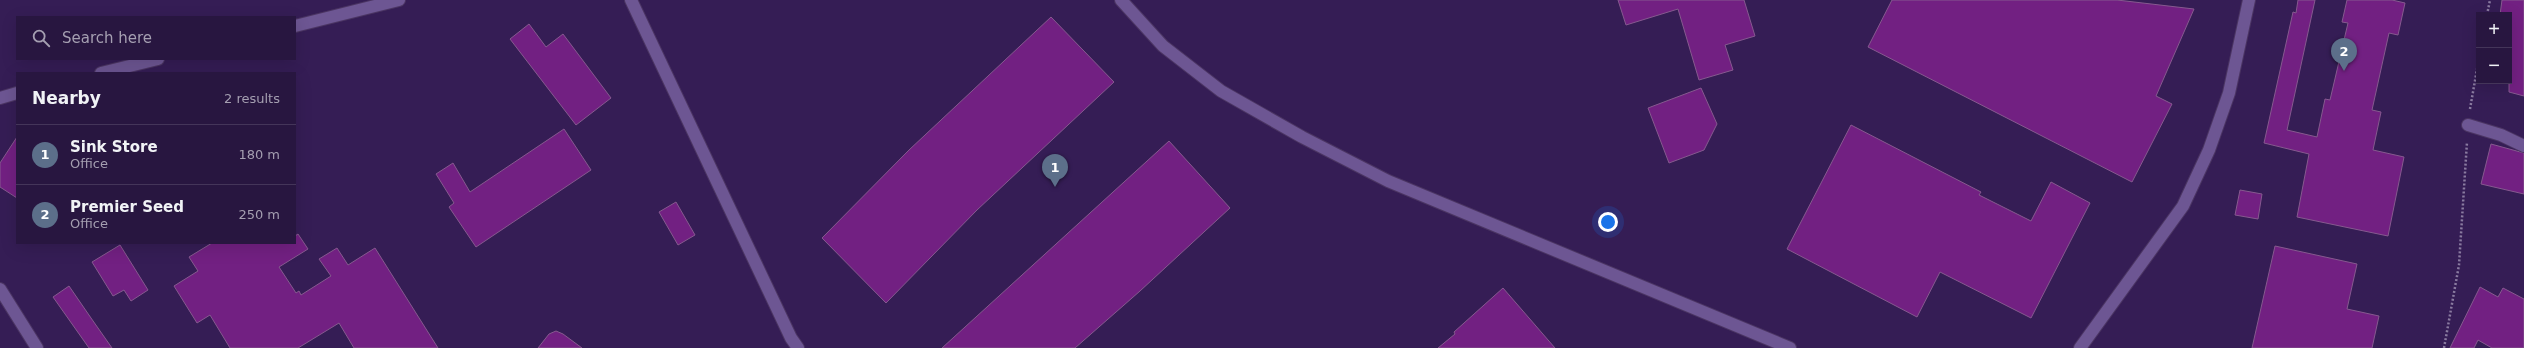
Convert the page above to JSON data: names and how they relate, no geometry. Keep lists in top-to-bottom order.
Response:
{
  "page": {
    "map_buttons": ["+", "−"],
    "search": "Search here",
    "pins": ["2", "1"],
    "heading": ["Nearby", "2 results"],
    "list": [
      {
        "mark": "1",
        "name": "Sink Store",
        "note": "Office",
        "value": "180 m"
      },
      {
        "mark": "2",
        "name": "Premier Seed",
        "note": "Office",
        "value": "250 m"
      }
    ]
  }
}
